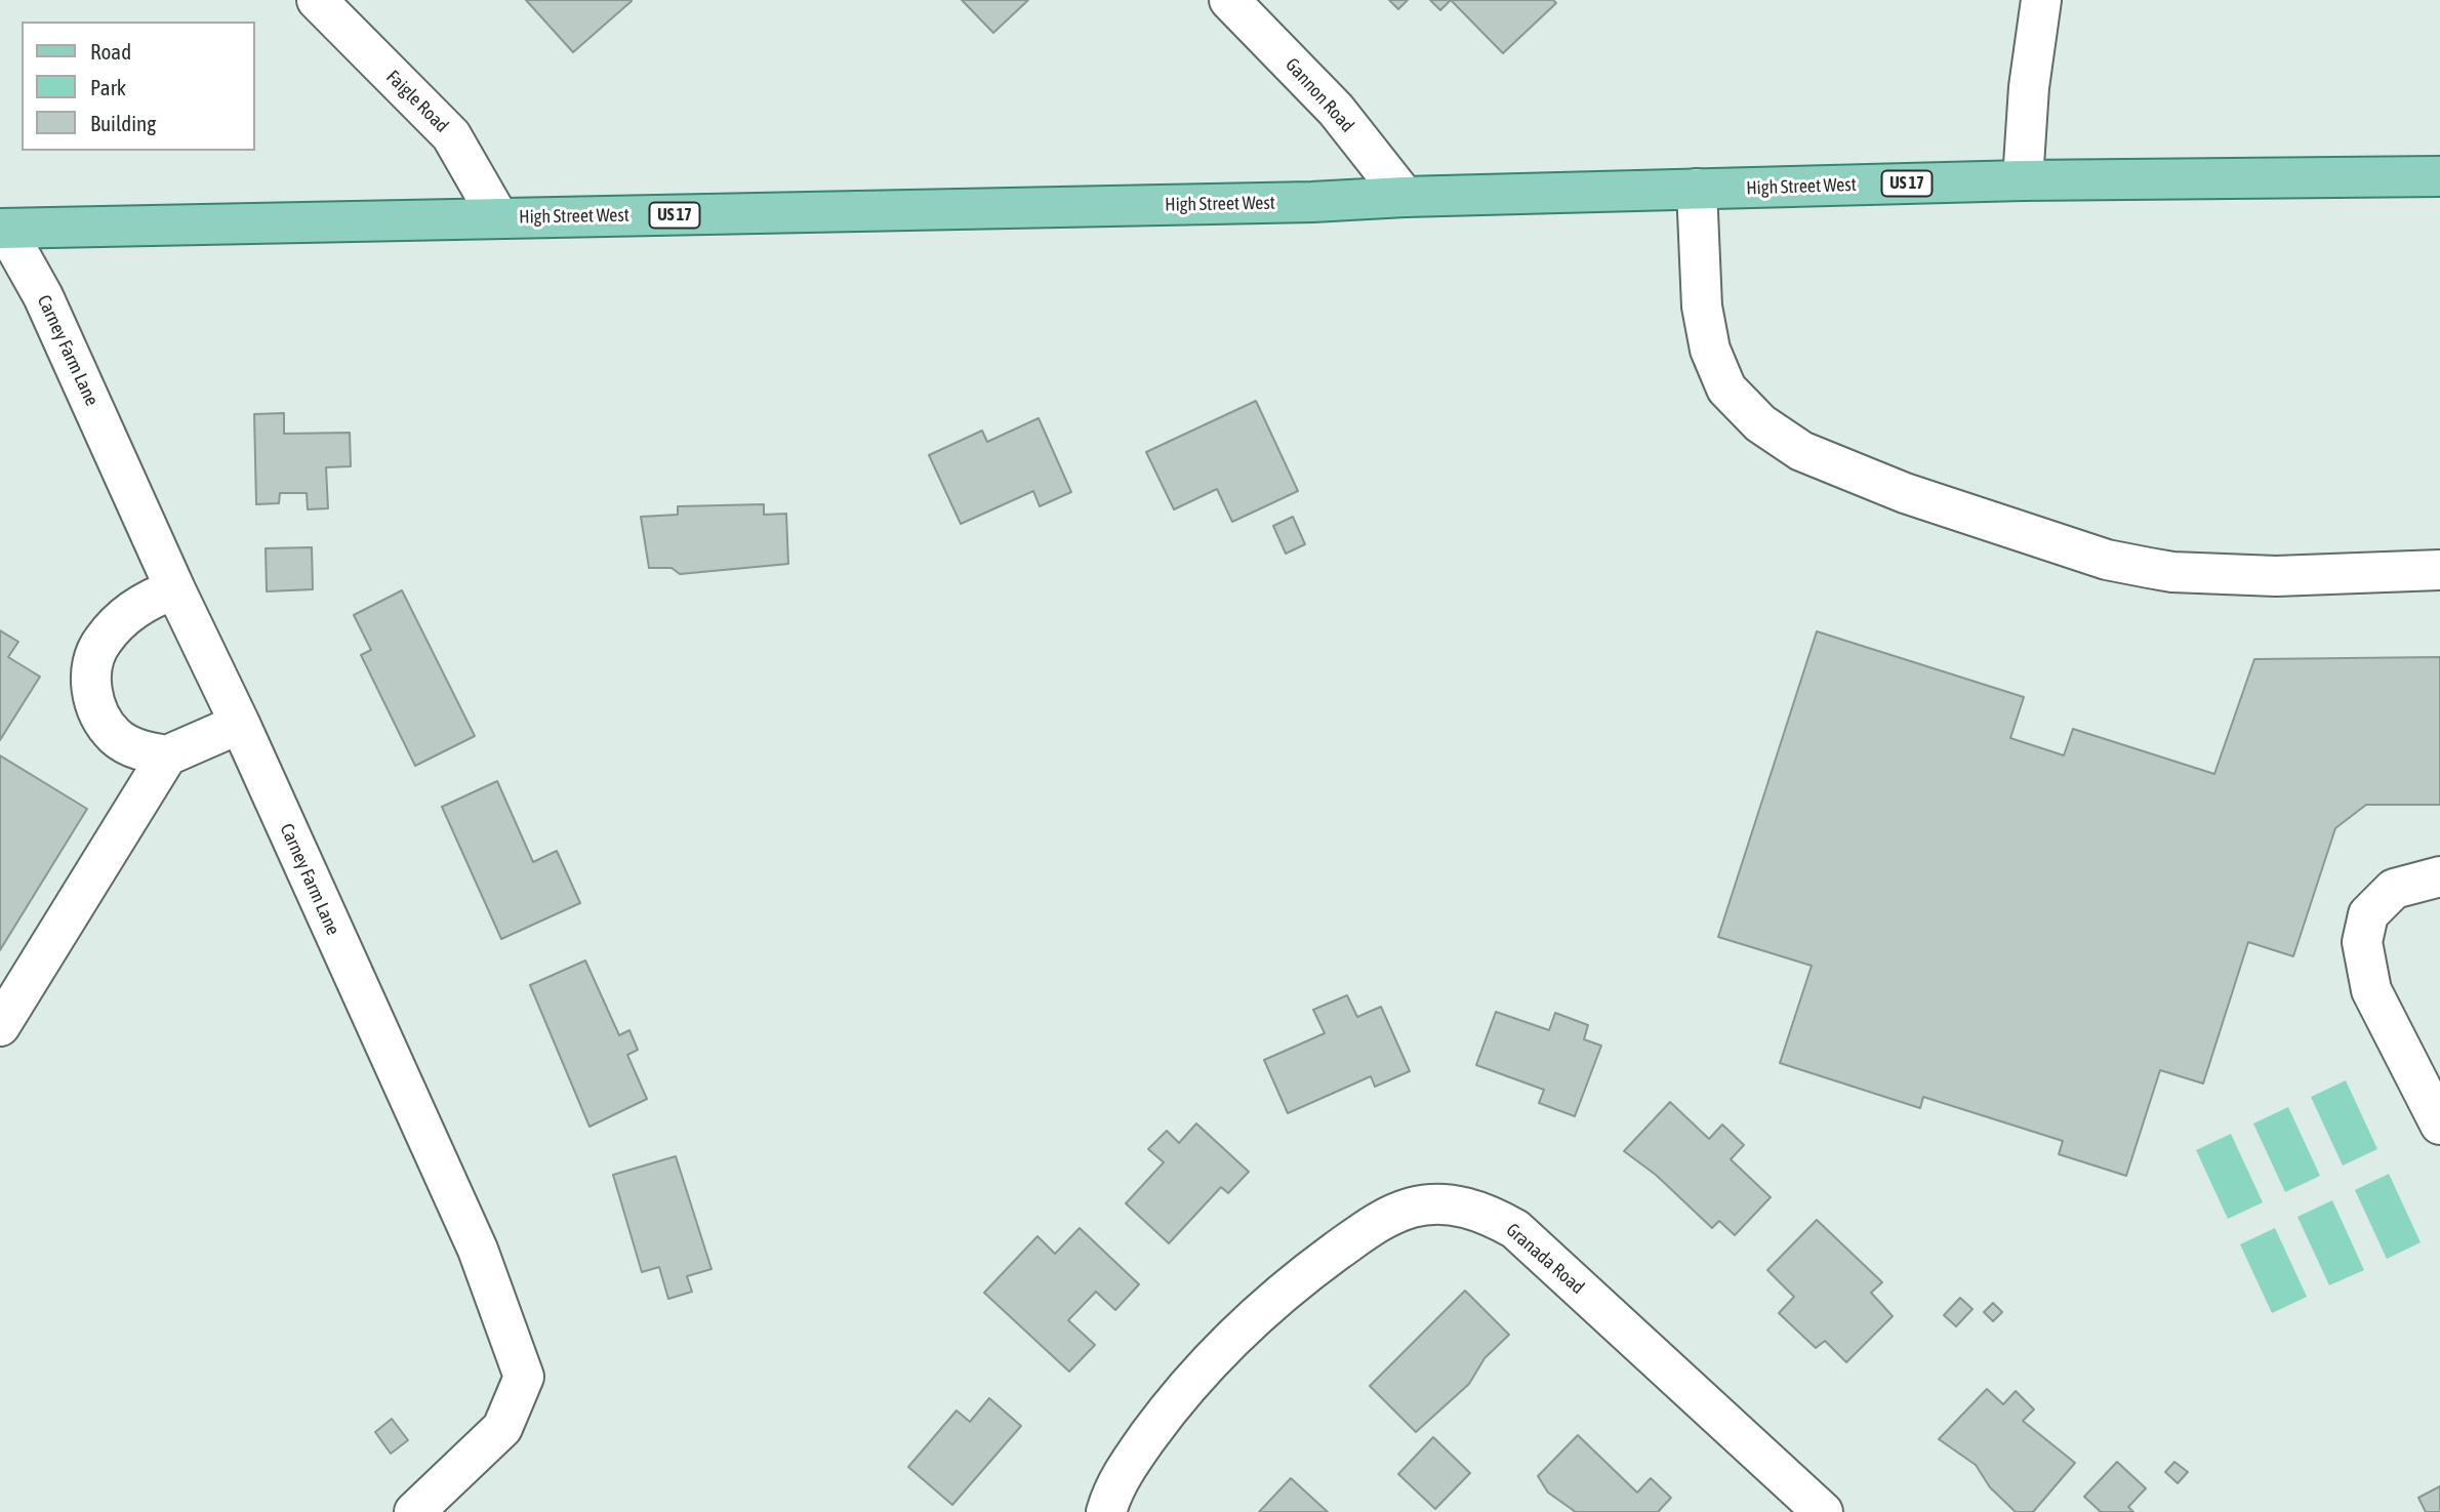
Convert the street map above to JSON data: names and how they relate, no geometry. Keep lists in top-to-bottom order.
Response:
{
  "streets": {
    "main road": ["US 17", "High Street West"],
    "street": [
      "Gannon Road",
      "Faigle Road",
      "Carney Farm Lane",
      "Granada Road"
    ]
  },
  "crossings": [
    ["Gannon Road", "High Street West"],
    ["Faigle Road", "High Street West"],
    ["High Street West", "Carney Farm Lane"]
  ],
  "legend": ["Road", "Park", "Building"]
}
